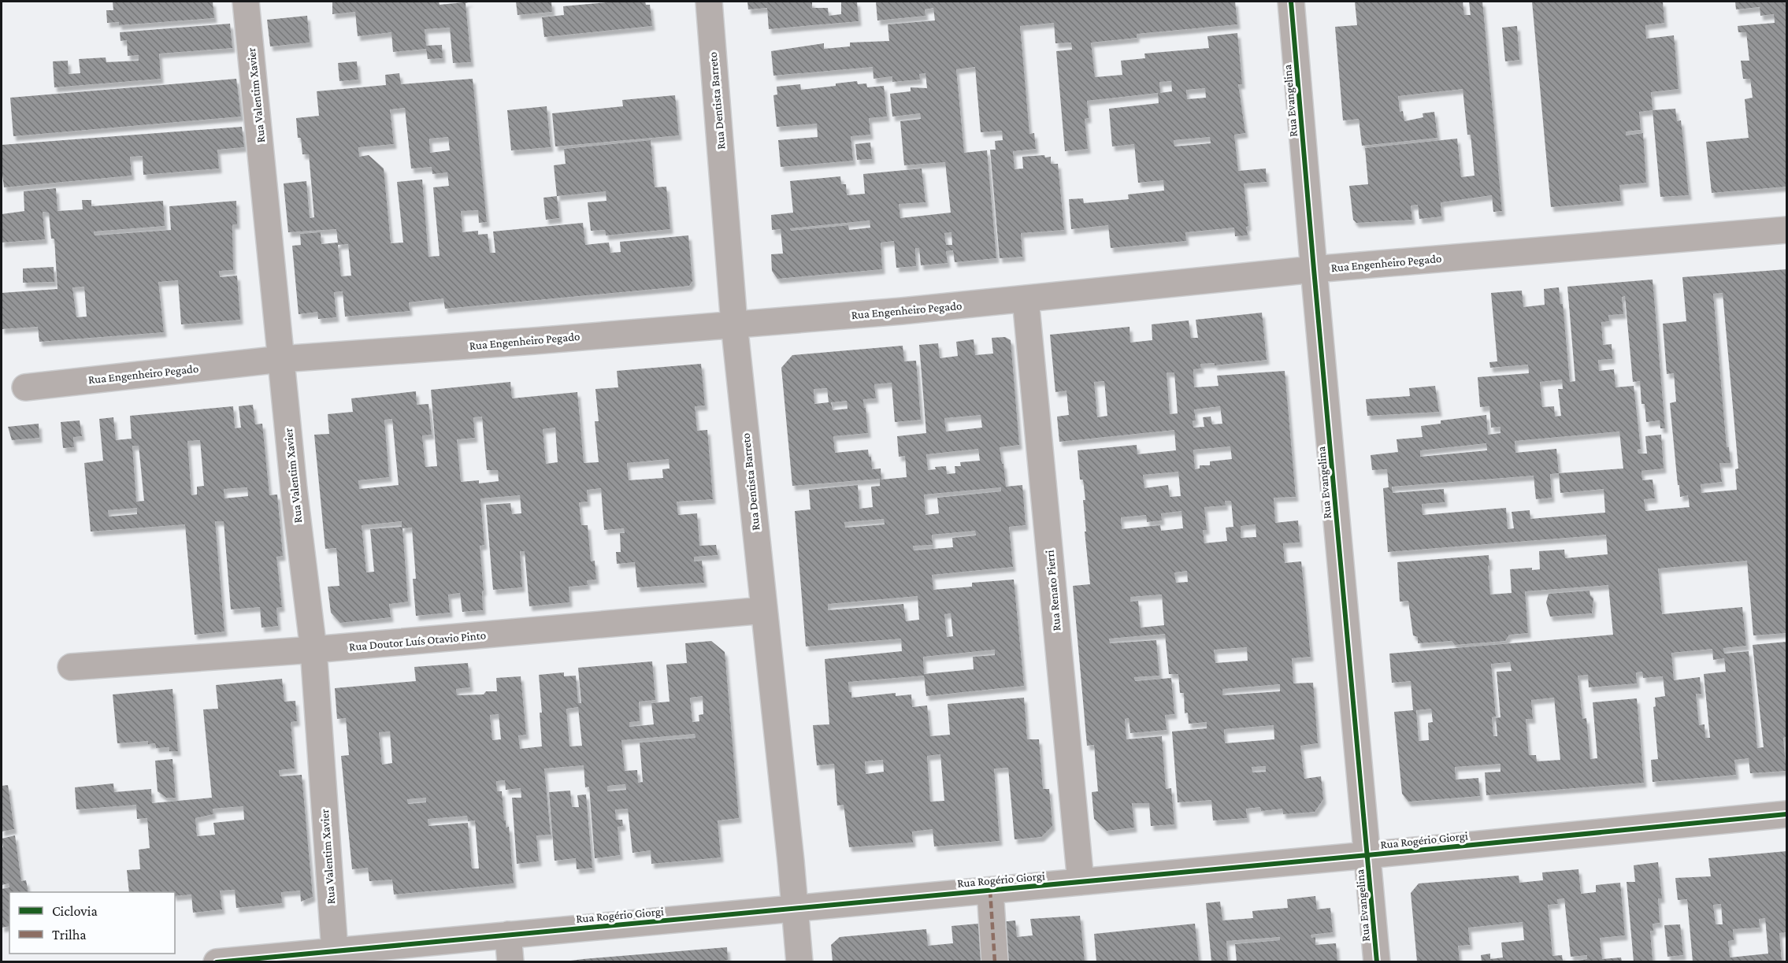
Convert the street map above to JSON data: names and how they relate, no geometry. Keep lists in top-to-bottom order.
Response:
{
  "streets": {
    "street": [
      "Rua Valentim Xavier",
      "Rua Dentista Barreto",
      "Rua Evangelina",
      "Rua Engenheiro Pegado",
      "Rua Renato Pierri",
      "Rua Doutor Luís Otavio Pinto",
      "Rua Rogério Giorgi"
    ]
  },
  "crossings": [
    ["Rua Valentim Xavier", "Rua Engenheiro Pegado"],
    ["Rua Valentim Xavier", "Rua Doutor Luís Otavio Pinto"],
    ["Rua Valentim Xavier", "Rua Rogério Giorgi"],
    ["Rua Dentista Barreto", "Rua Engenheiro Pegado"],
    ["Rua Dentista Barreto", "Rua Doutor Luís Otavio Pinto"],
    ["Rua Dentista Barreto", "Rua Rogério Giorgi"],
    ["Rua Evangelina", "Rua Engenheiro Pegado"],
    ["Rua Evangelina", "Rua Rogério Giorgi"],
    ["Rua Engenheiro Pegado", "Rua Renato Pierri"],
    ["Rua Renato Pierri", "Rua Rogério Giorgi"]
  ],
  "legend": ["Ciclovia", "Trilha"]
}
